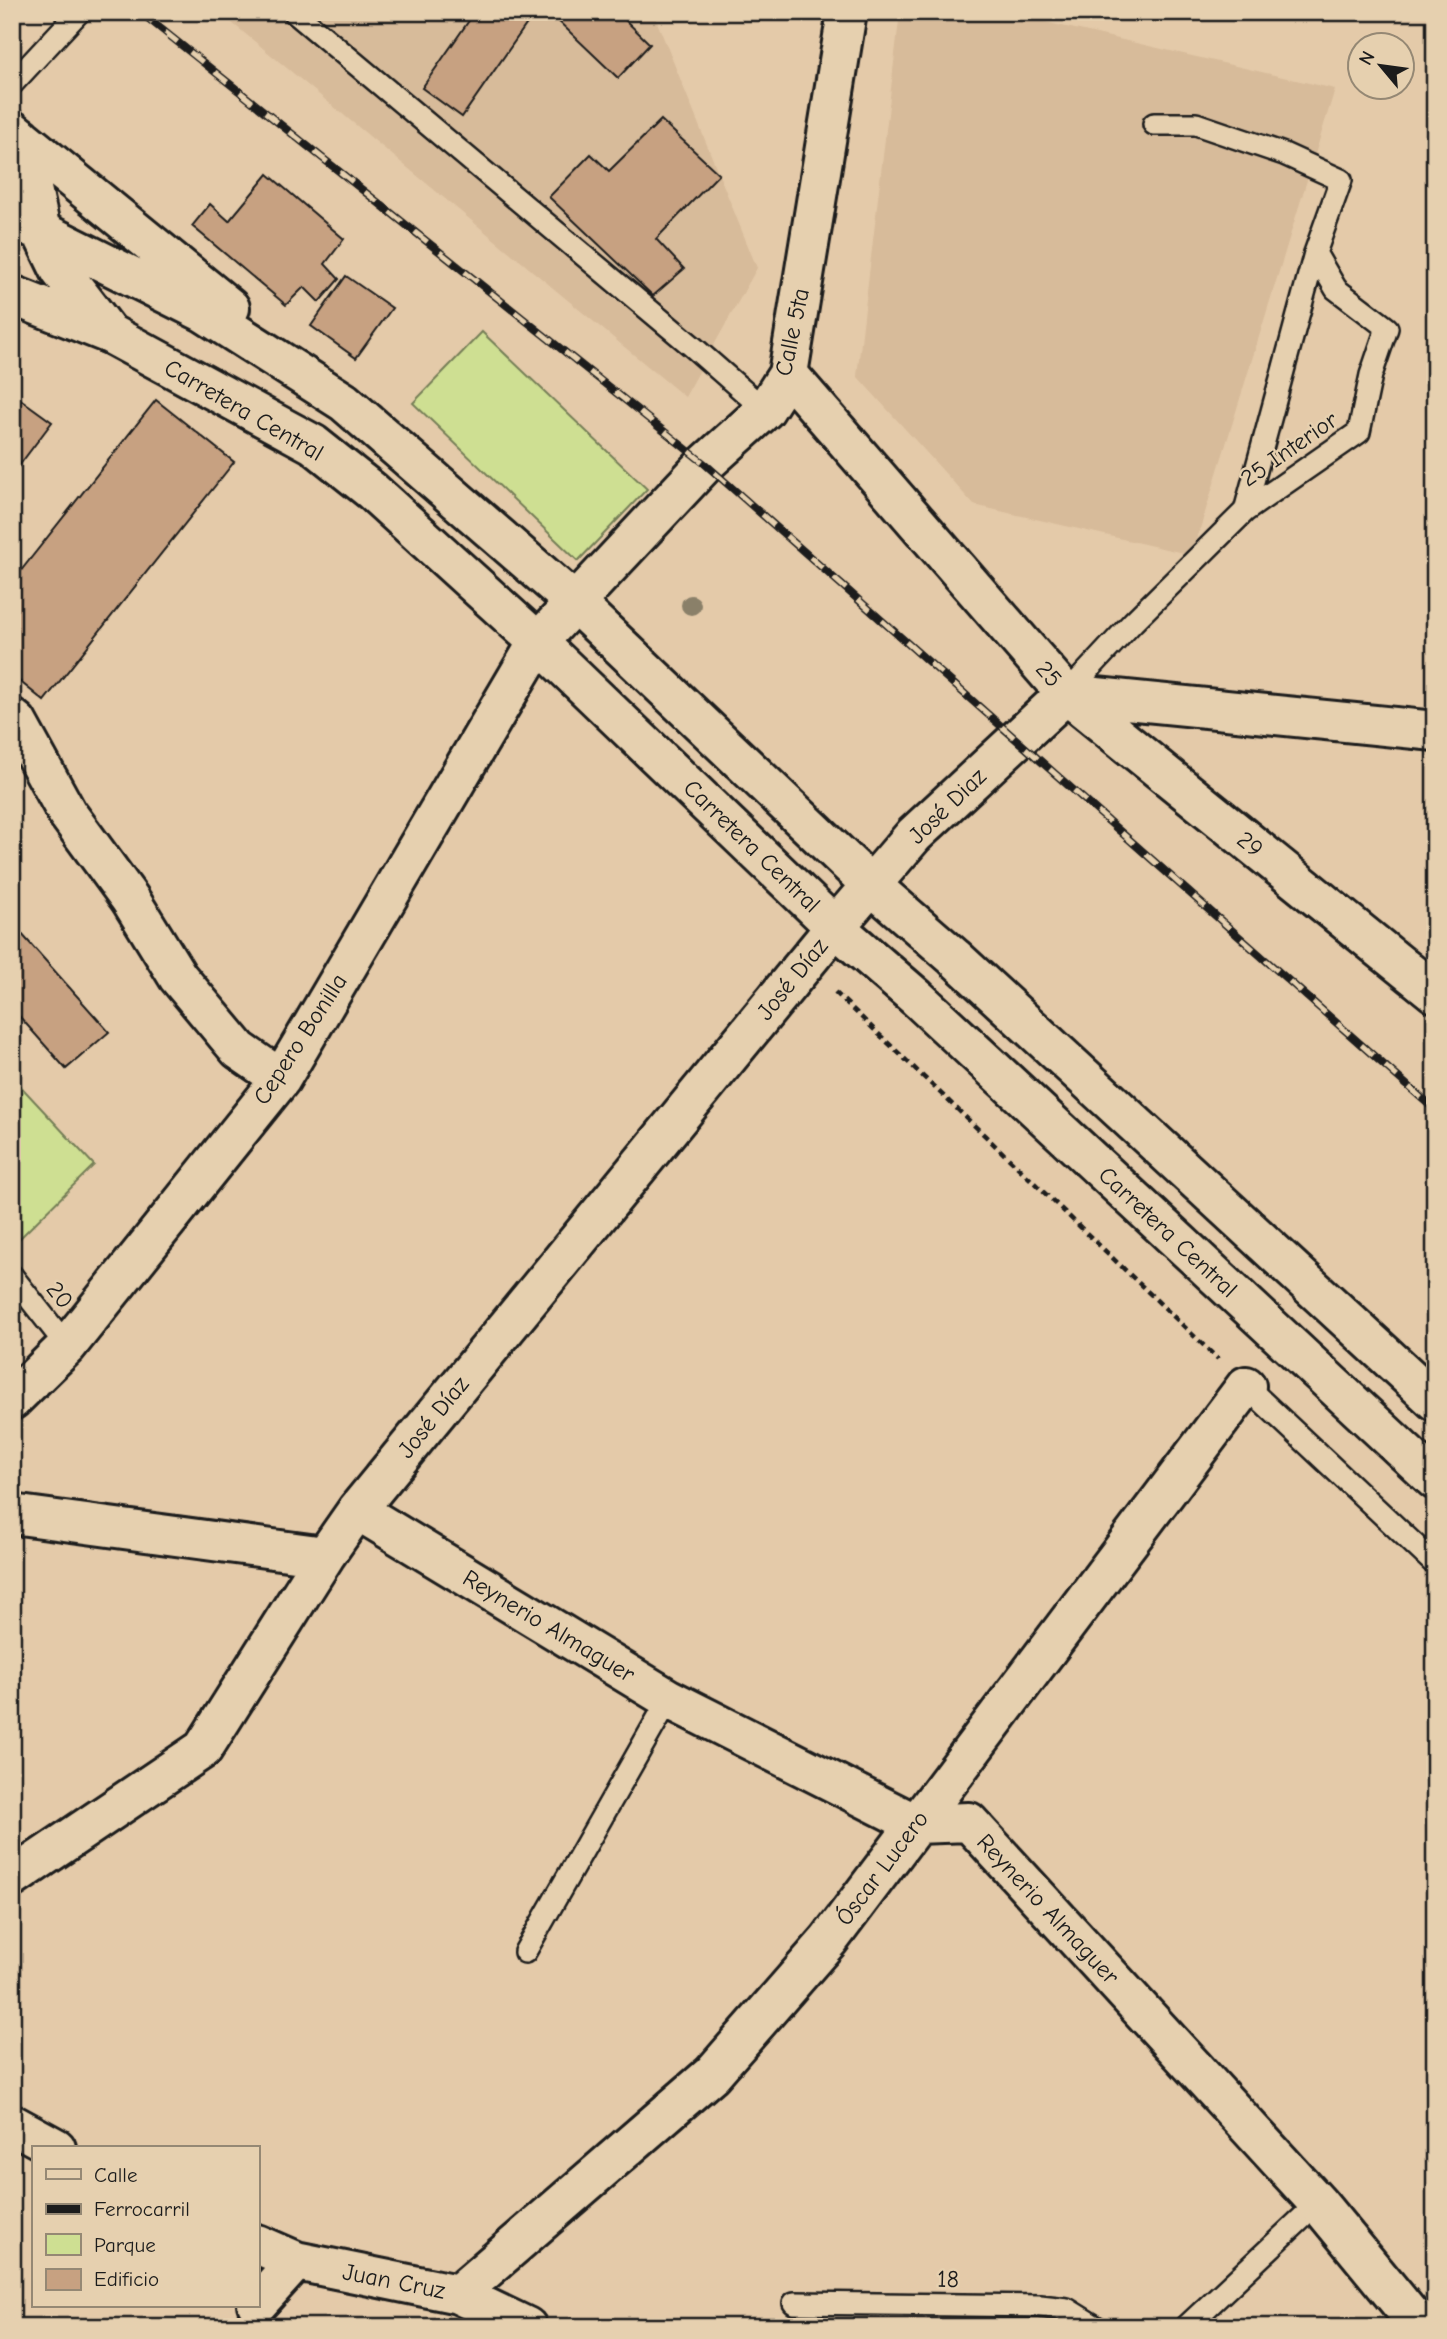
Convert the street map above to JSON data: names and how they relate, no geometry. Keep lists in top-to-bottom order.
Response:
{
  "streets": {
    "street": [
      "Calle 5ta",
      "Carretera Central",
      "25",
      "José Diaz",
      "29",
      "José Díaz",
      "Cepero Bonilla",
      "Reynerio Almaguer",
      "Óscar Lucero",
      "Juan Cruz"
    ],
    "lane": ["25 Interior", "20", "18"]
  },
  "crossings": [
    ["Calle 5ta", "Carretera Central"],
    ["Calle 5ta", "25"],
    ["Calle 5ta", "Cepero Bonilla"],
    ["Carretera Central", "José Diaz"],
    ["Carretera Central", "José Díaz"],
    ["Carretera Central", "Cepero Bonilla"],
    ["25 Interior", "25"],
    ["25 Interior", "José Diaz"],
    ["25 Interior", "29"],
    ["25", "José Diaz"],
    ["25", "29"],
    ["José Diaz", "29"],
    ["José Diaz", "José Díaz"],
    ["José Díaz", "Reynerio Almaguer"],
    ["Cepero Bonilla", "20"],
    ["Reynerio Almaguer", "Óscar Lucero"],
    ["Óscar Lucero", "Juan Cruz"]
  ],
  "legend": [
    "Calle",
    "Ferrocarril",
    "Parque",
    "Edificio"
  ],
  "north": "top left"
}
